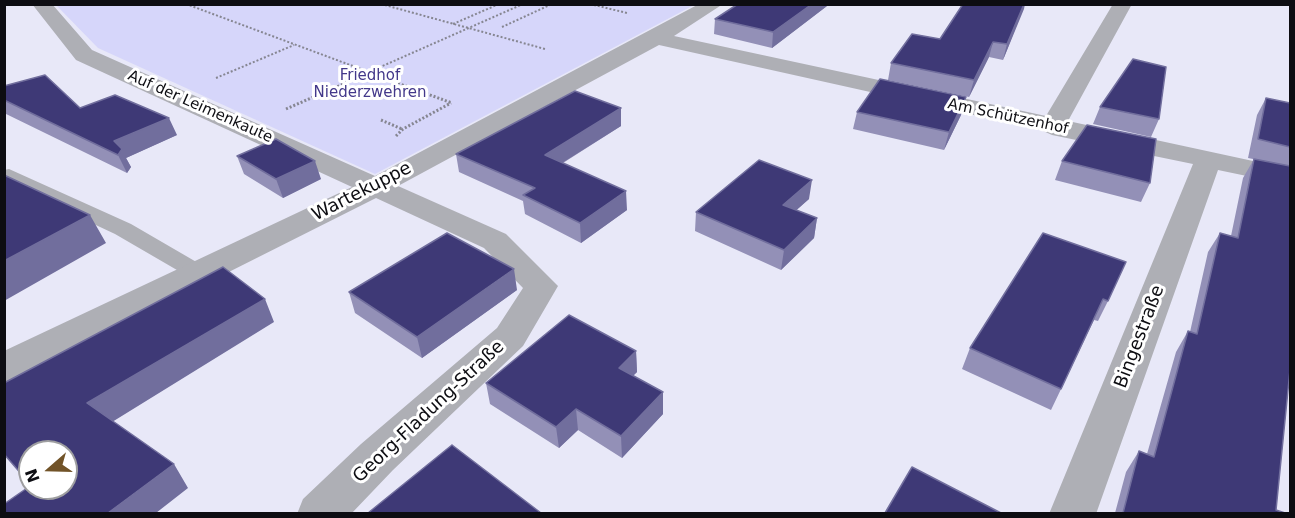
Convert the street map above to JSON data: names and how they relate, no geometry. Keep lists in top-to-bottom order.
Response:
{
  "streets": {
    "street": [
      "Auf der Leimenkaute",
      "Am Schützenhof",
      "Wartekuppe",
      "Bingestraße",
      "Georg-Fladung-Straße"
    ]
  },
  "crossings": [
    ["Auf der Leimenkaute", "Wartekuppe"],
    ["Auf der Leimenkaute", "Georg-Fladung-Straße"],
    ["Am Schützenhof", "Wartekuppe"],
    ["Am Schützenhof", "Bingestraße"],
    ["Wartekuppe", "Georg-Fladung-Straße"]
  ],
  "parks": ["Friedhof Niederzwehren"],
  "north": "left"
}
